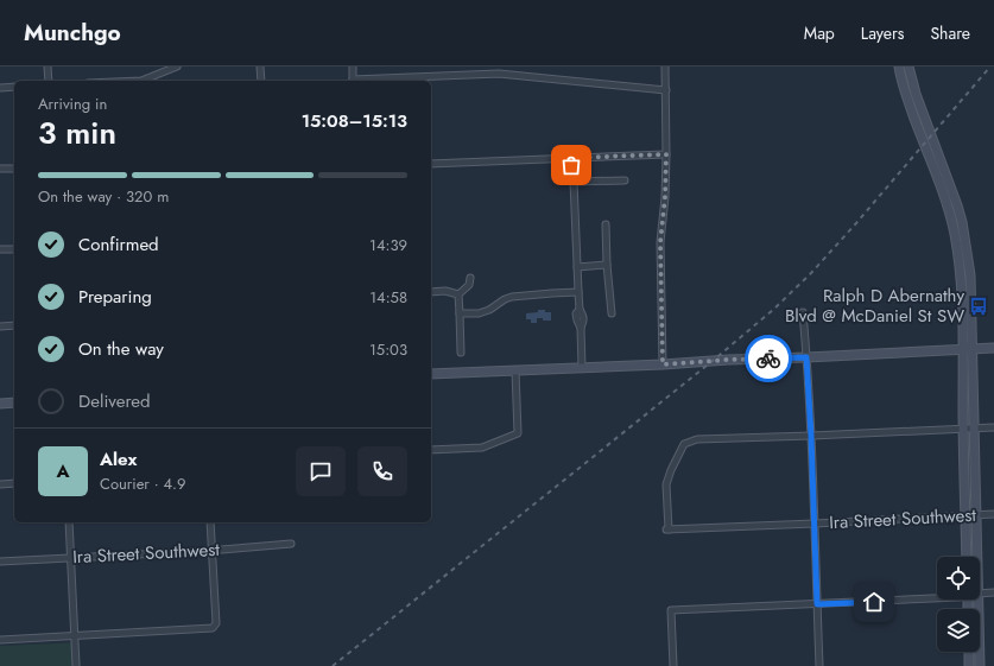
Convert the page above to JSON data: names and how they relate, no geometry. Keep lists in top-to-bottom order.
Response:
{
  "streets": {
    "street": ["Ira Street Southwest"]
  },
  "places": {
    "bus stop": ["Ralph D Abernathy Blvd @ McDaniel St SW"]
  },
  "page": {
    "header": "Munchgo",
    "nav": ["Map", "Layers", "Share"],
    "heading": ["3 min", "Arriving in", "15:08–15:13"],
    "panel": ["Alex", "Courier · 4.9"],
    "bar": "On the way · 320 m",
    "list": [
      ["Confirmed", "14:39"],
      ["Preparing", "14:58"],
      ["On the way", "15:03"],
      "Delivered"
    ],
    "round": "A"
  }
}
